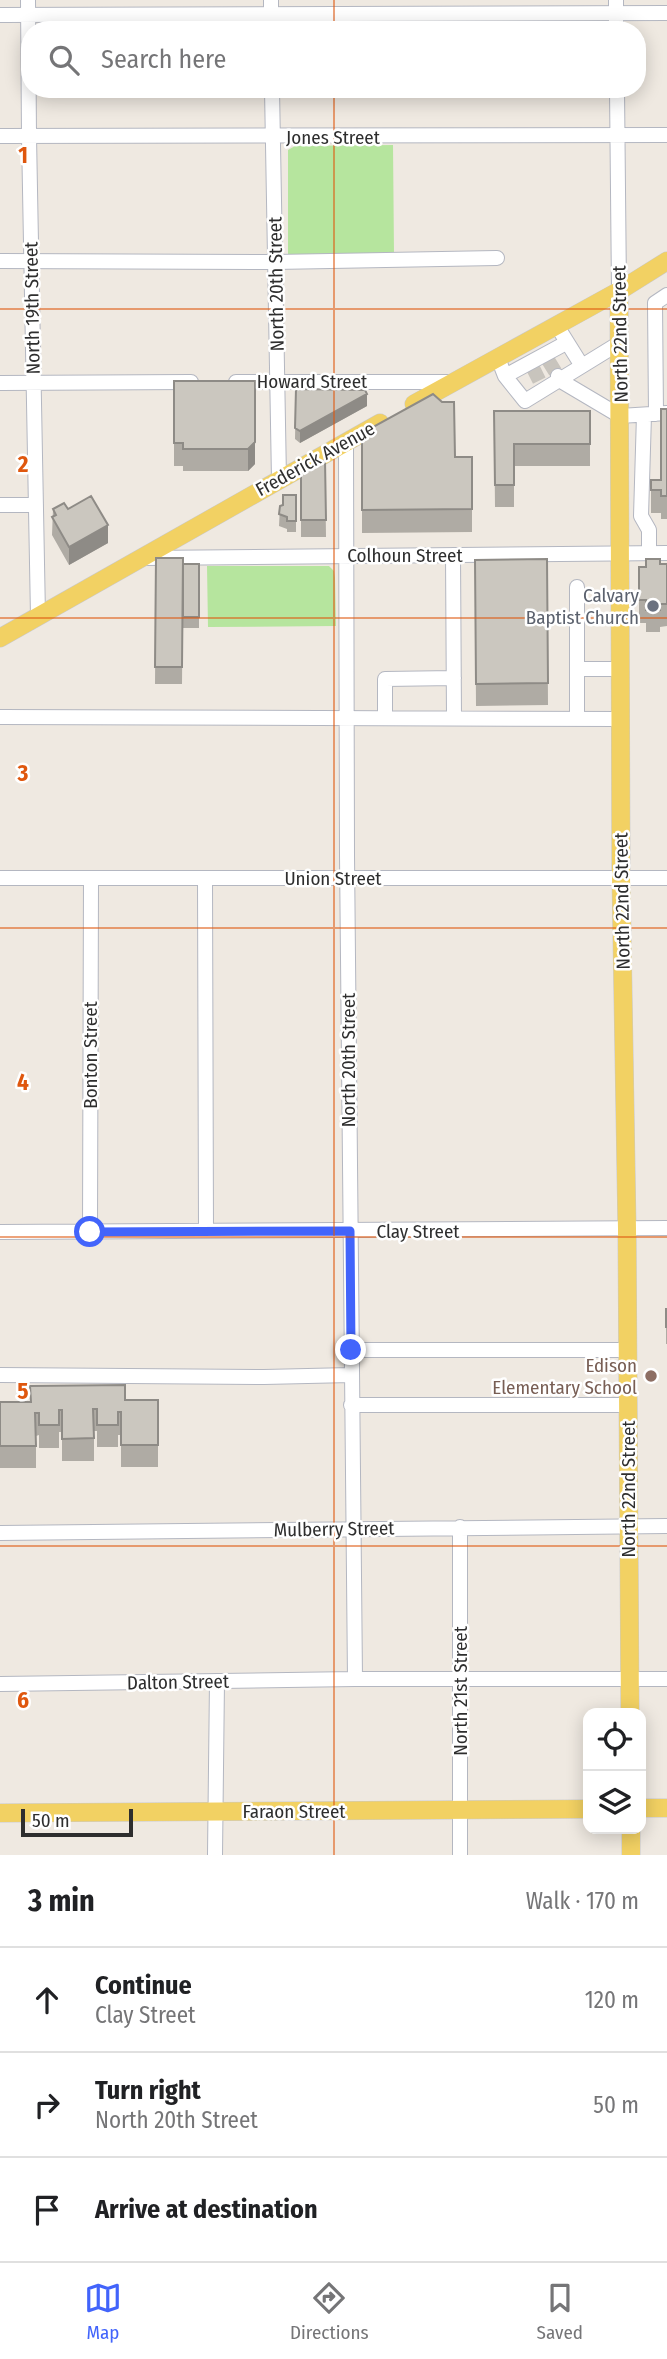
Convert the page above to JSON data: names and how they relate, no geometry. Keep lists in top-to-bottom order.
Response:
{
  "streets": {
    "main road": ["North 22nd Street", "Frederick Avenue", "Faraon Street"],
    "street": [
      "Jones Street",
      "North 20th Street",
      "North 19th Street",
      "Howard Street",
      "Colhoun Street",
      "Union Street",
      "Bonton Street",
      "Clay Street",
      "Mulberry Street",
      "Dalton Street",
      "North 21st Street"
    ]
  },
  "crossings": [
    ["Jones Street", "North 20th Street"],
    ["Jones Street", "North 19th Street"],
    ["Jones Street", "North 22nd Street"],
    ["North 20th Street", "Howard Street"],
    ["North 20th Street", "Frederick Avenue"],
    ["North 20th Street", "Colhoun Street"],
    ["North 20th Street", "Union Street"],
    ["North 20th Street", "Clay Street"],
    ["North 20th Street", "Mulberry Street"],
    ["North 20th Street", "Dalton Street"],
    ["North 19th Street", "Howard Street"],
    ["North 19th Street", "Frederick Avenue"],
    ["North 22nd Street", "Frederick Avenue"],
    ["North 22nd Street", "Colhoun Street"],
    ["North 22nd Street", "Union Street"],
    ["North 22nd Street", "Clay Street"],
    ["North 22nd Street", "Mulberry Street"],
    ["North 22nd Street", "Dalton Street"],
    ["Howard Street", "Frederick Avenue"],
    ["Frederick Avenue", "Colhoun Street"],
    ["Union Street", "Bonton Street"],
    ["Bonton Street", "Clay Street"],
    ["Mulberry Street", "North 21st Street"],
    ["Dalton Street", "North 21st Street"],
    ["North 21st Street", "Faraon Street"]
  ],
  "places": ["Calvary Baptist Church", "Edison Elementary School"],
  "scale_bar": "50 m",
  "page": {
    "search": "Search here",
    "scale": "50 m",
    "heading": ["3 min", "Walk · 170 m"],
    "list": [
      ["Continue", "Clay Street", "120 m"],
      ["Turn right", "North 20th Street", "50 m"],
      "Arrive at destination"
    ],
    "nav": ["Map", "Directions", "Saved"]
  },
  "grid": {
    "rows": [
      "1",
      "2",
      "3",
      "4",
      "5",
      "6"
    ]
  }
}
